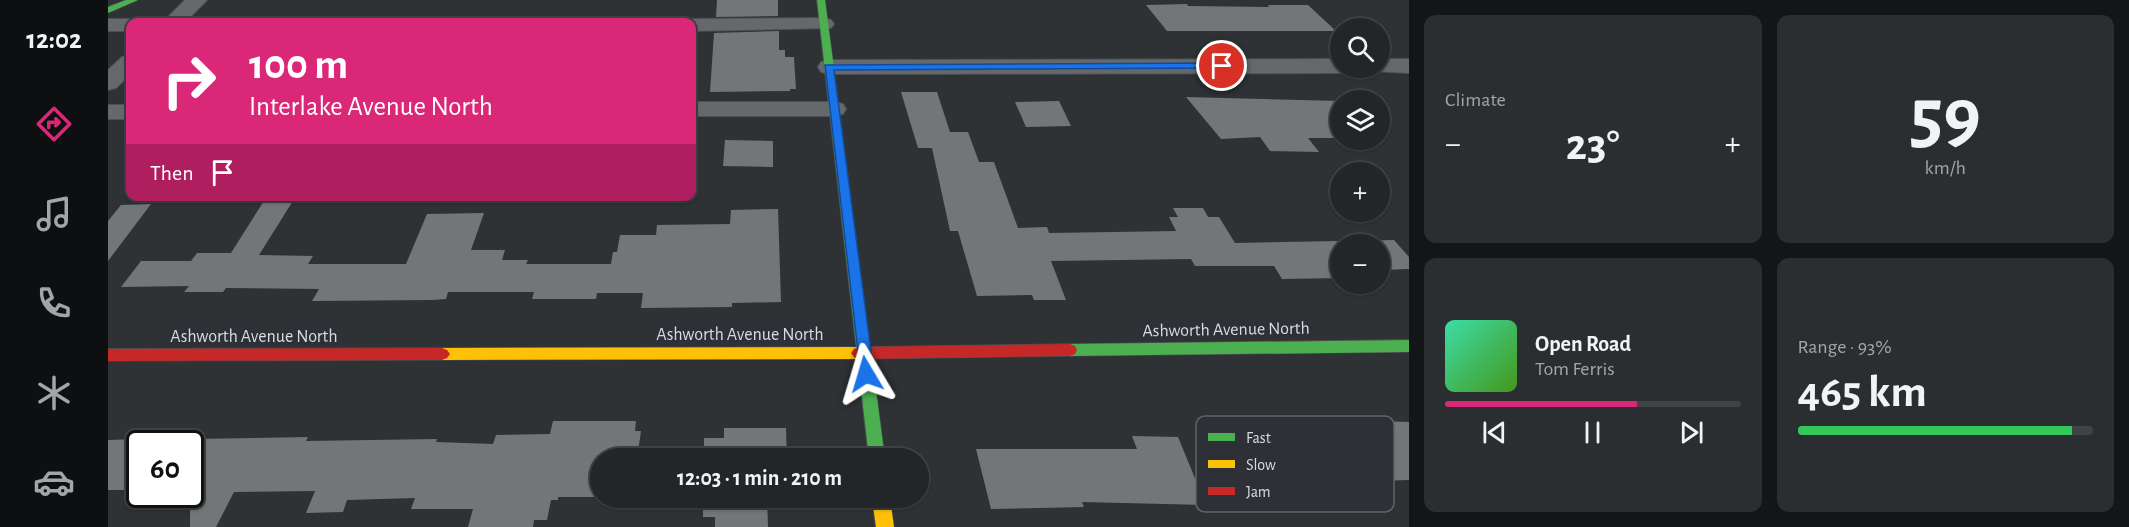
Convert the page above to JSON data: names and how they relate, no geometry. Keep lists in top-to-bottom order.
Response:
{
  "streets": {
    "street": ["Ashworth Avenue North"]
  },
  "legend": ["Fast", "Slow", "Jam"],
  "page": {
    "tabs": "12:02",
    "tile": [
      "Climate",
      ["59", "km/h"],
      ["Range · 93%", "465 km"]
    ],
    "map_buttons": ["+", "−"],
    "turn": ["100 m", "Interlake Avenue North"],
    "heat": ["−", "23°", "+"],
    "then": "Then",
    "song": ["Open Road", "Tom Ferris"],
    "limit": "60",
    "trip": "12:03 · 1 min · 210 m"
  }
}
